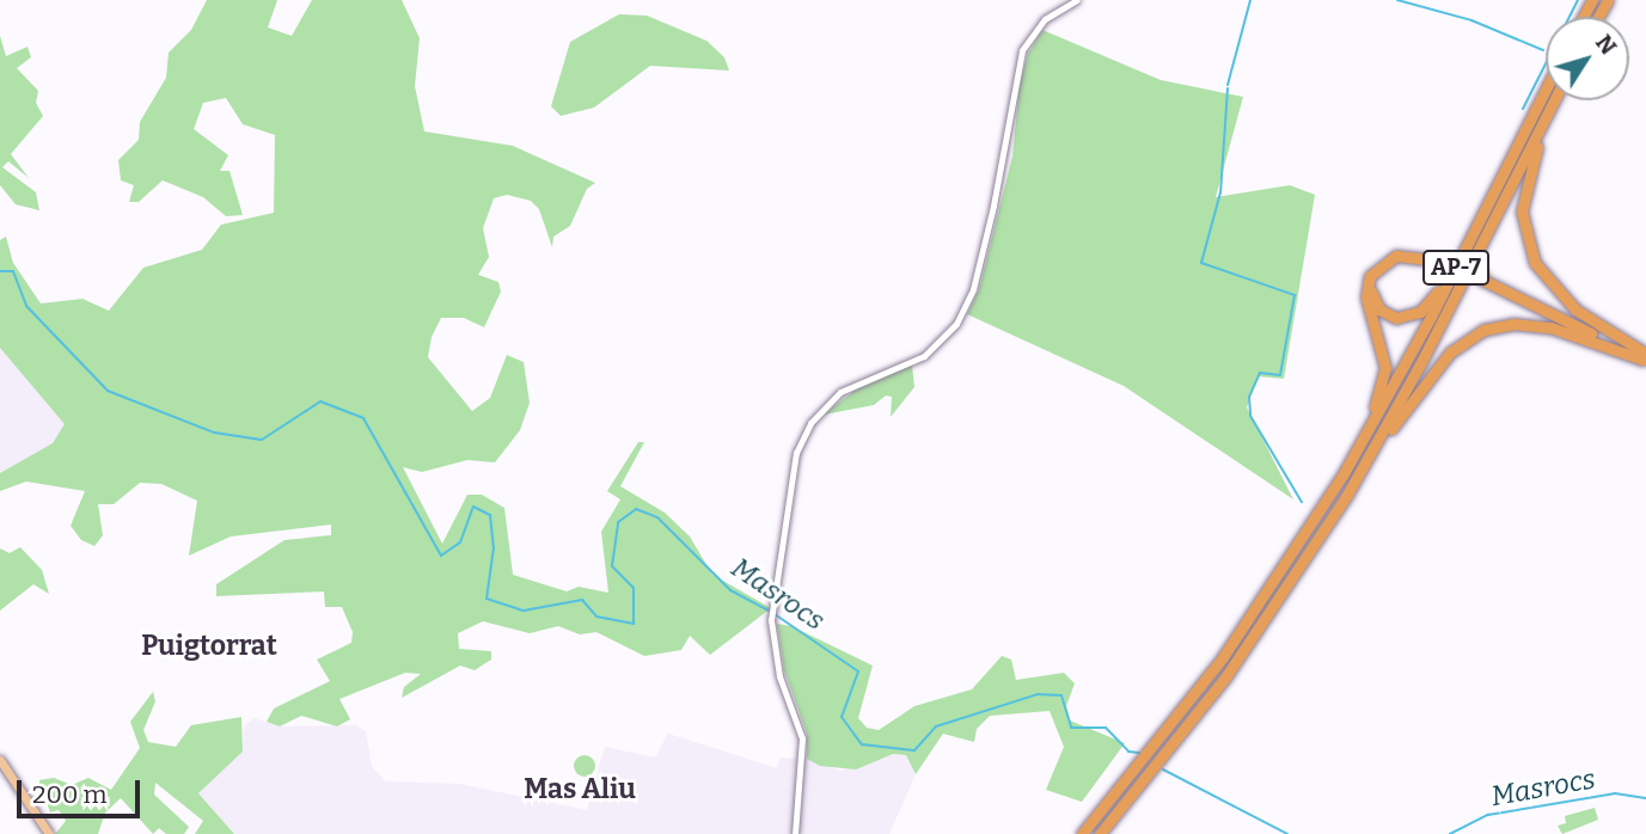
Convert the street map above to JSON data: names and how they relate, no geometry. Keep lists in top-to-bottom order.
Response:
{
  "streets": {
    "highway": ["AP-7"]
  },
  "districts": ["Puigtorrat", "Mas Aliu"],
  "water": ["Masrocs"],
  "scale_bar": "200 m",
  "north": "top right"
}
